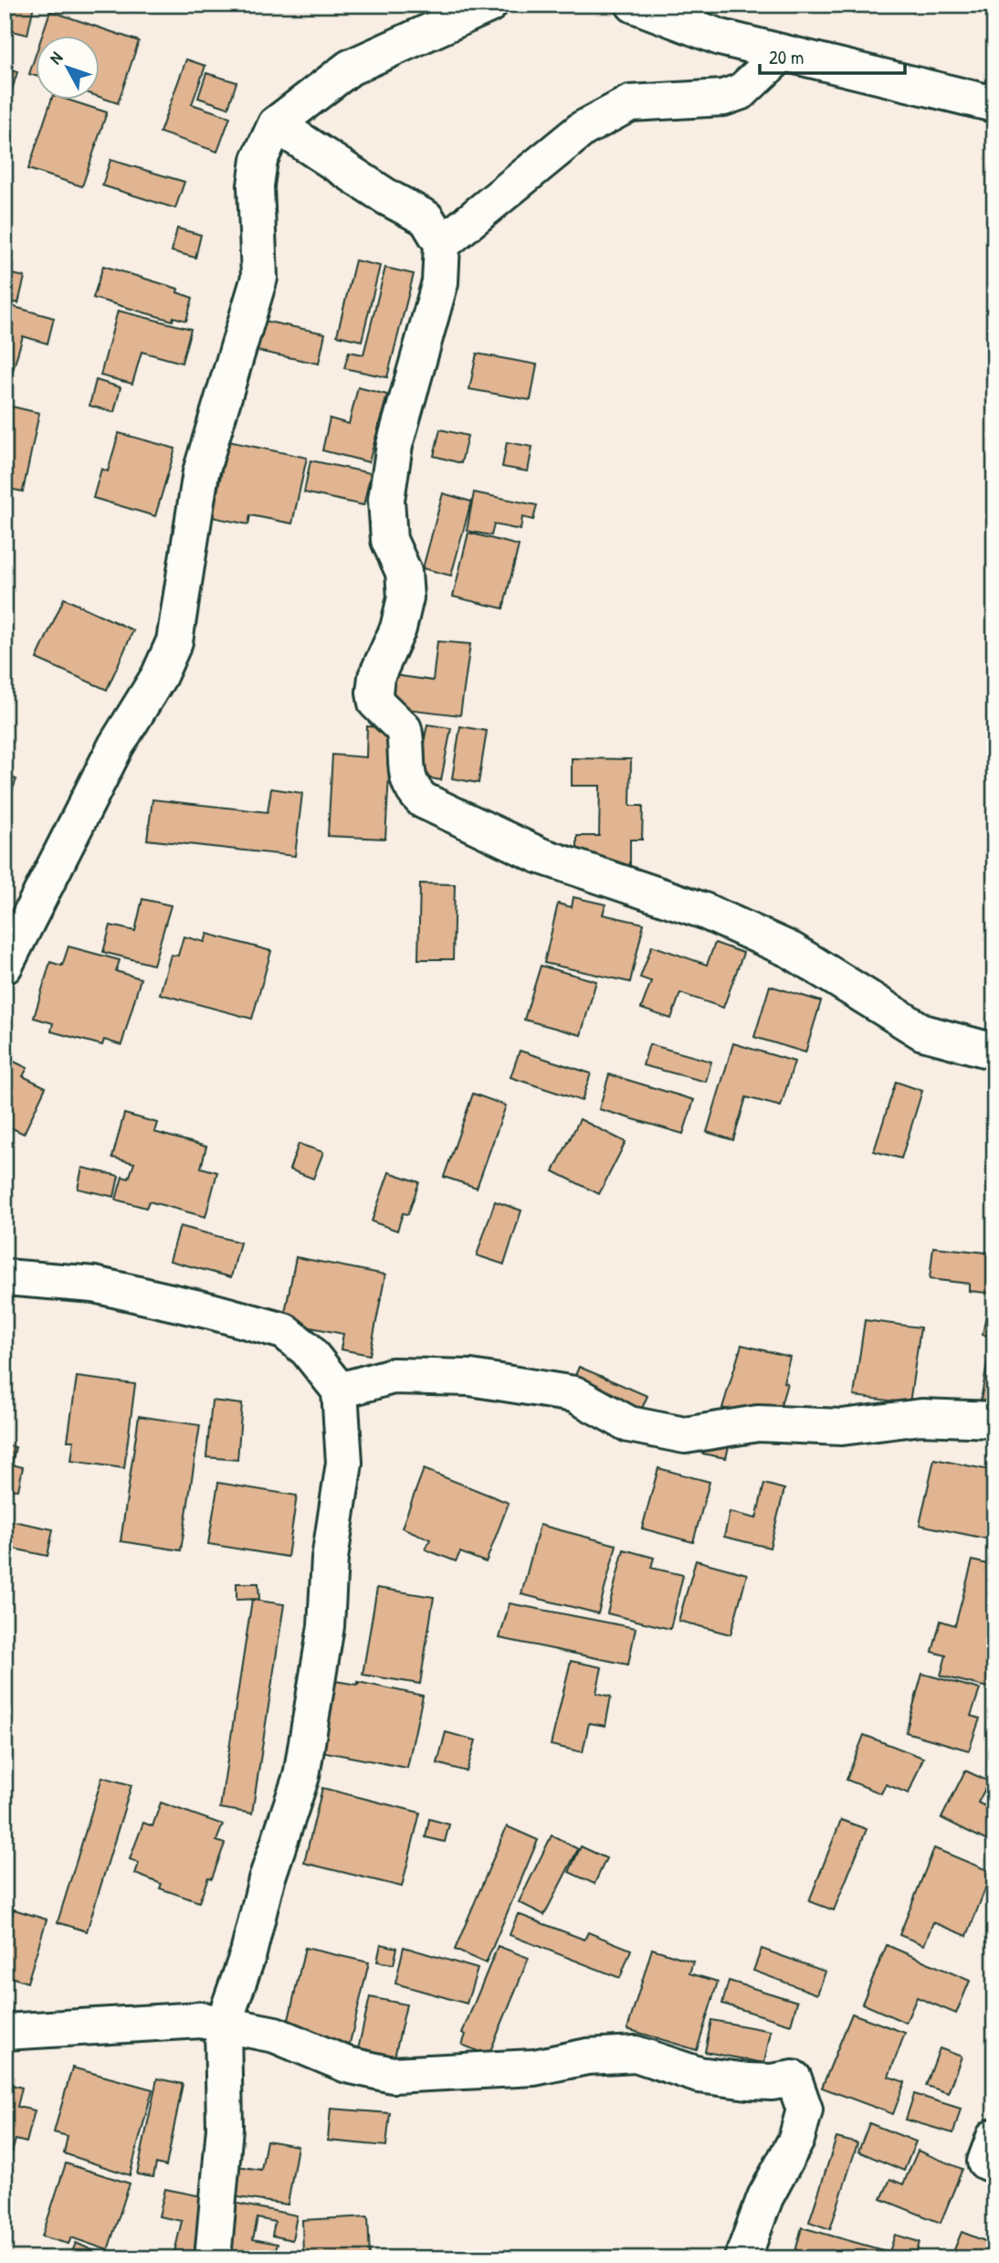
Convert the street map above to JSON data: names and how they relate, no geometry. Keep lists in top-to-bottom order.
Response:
{
  "scale_bar": "20 m",
  "north": "top left"
}
